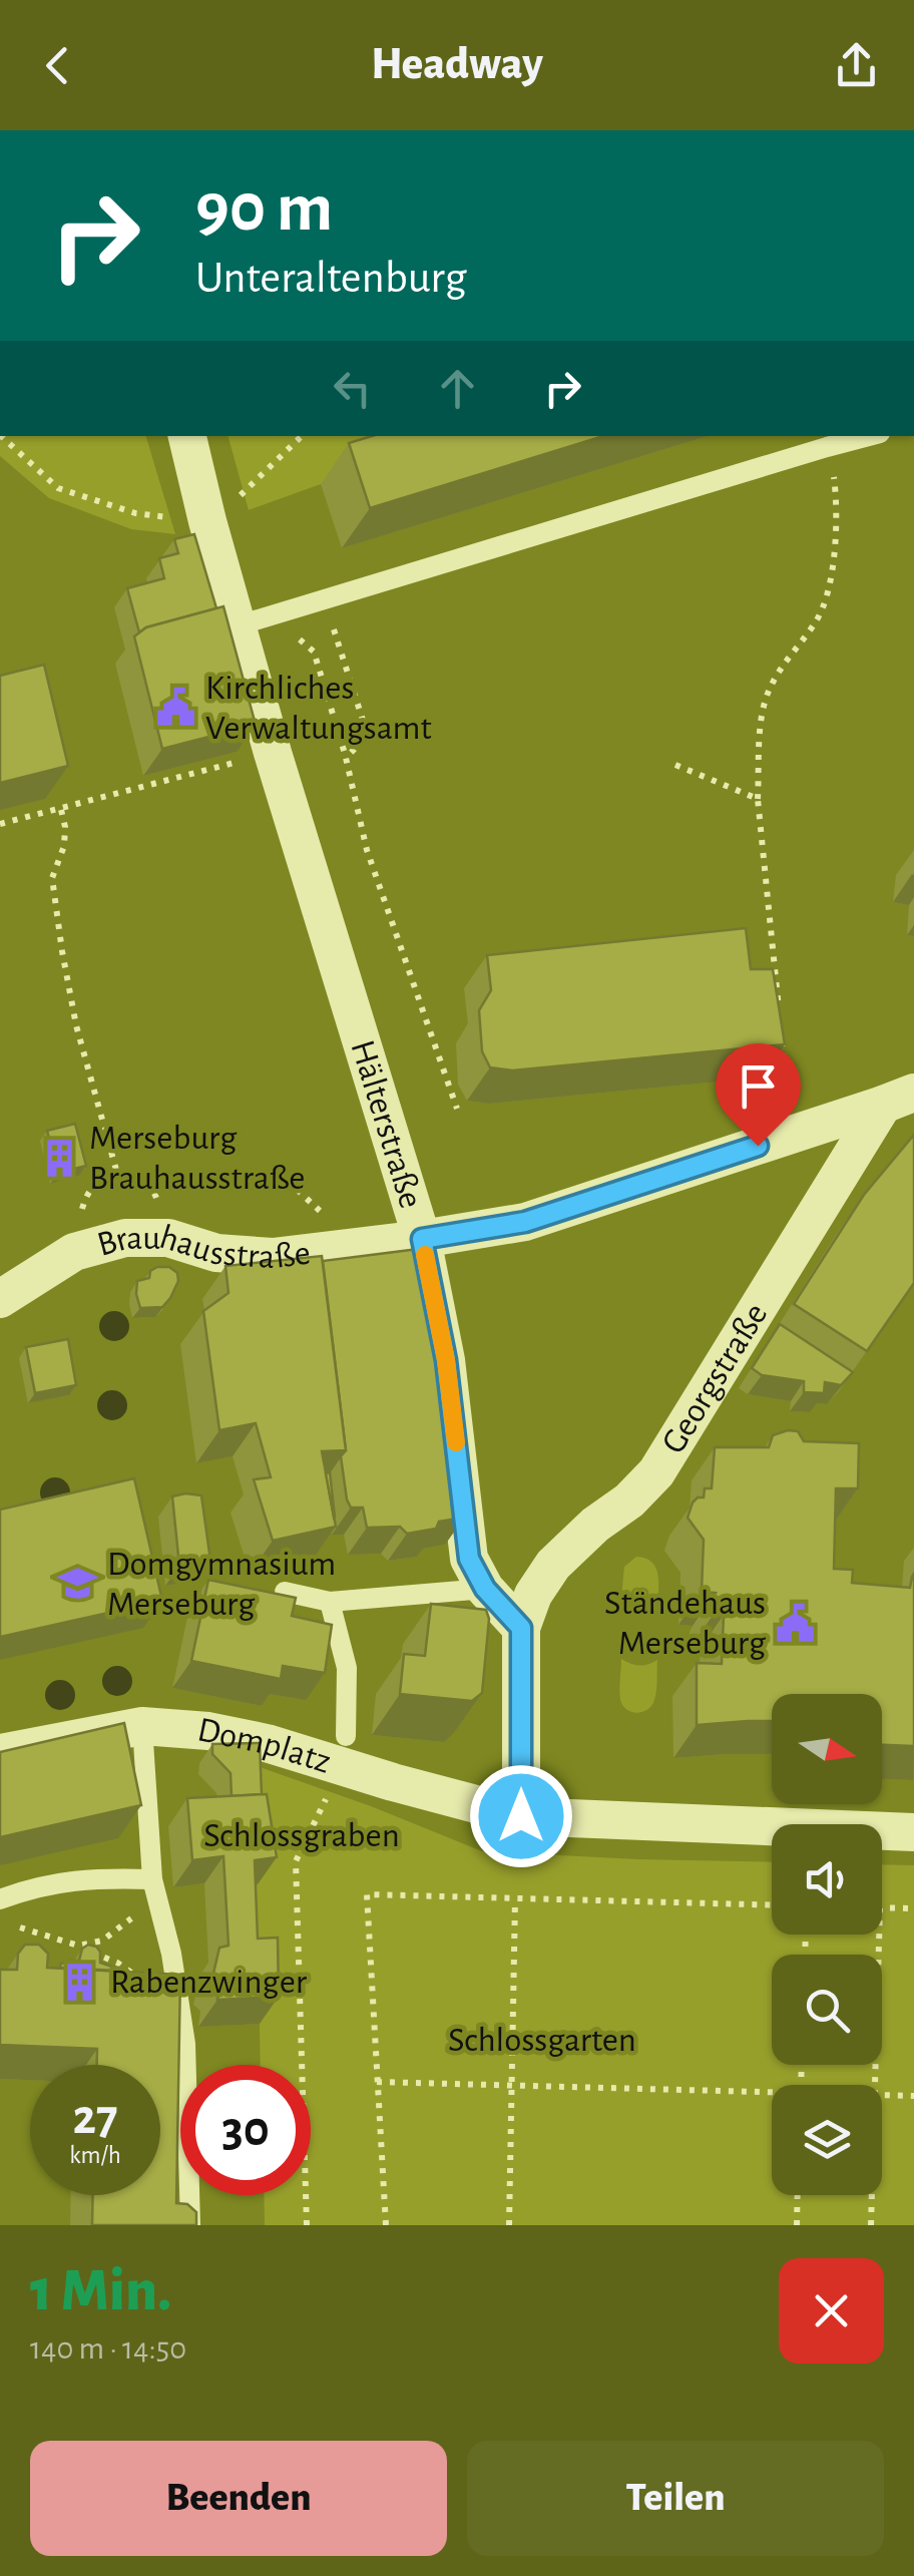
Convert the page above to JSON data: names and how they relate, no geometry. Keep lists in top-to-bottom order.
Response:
{
  "streets": {
    "street": [
      "Hälterstraße",
      "Brauhausstraße",
      "Georgstraße",
      "Domplatz"
    ]
  },
  "crossings": [
    ["Hälterstraße", "Brauhausstraße"],
    ["Hälterstraße", "Georgstraße"],
    ["Brauhausstraße", "Georgstraße"]
  ],
  "parks": ["Schlossgraben", "Schlossgarten"],
  "places": {
    "public building": ["Kirchliches Verwaltungsamt", "Ständehaus Merseburg"],
    "building": ["Merseburg Brauhausstraße", "Rabenzwinger"],
    "school or university": ["Domgymnasium Merseburg"]
  },
  "north": "right",
  "page": {
    "header": "Headway",
    "turn": ["90 m", "Unteraltenburg"],
    "speed": "27 km/h",
    "limit": "30",
    "heading": ["1 Min.", "140 m · 14:50"],
    "buttons": ["Beenden", "Teilen"]
  }
}
